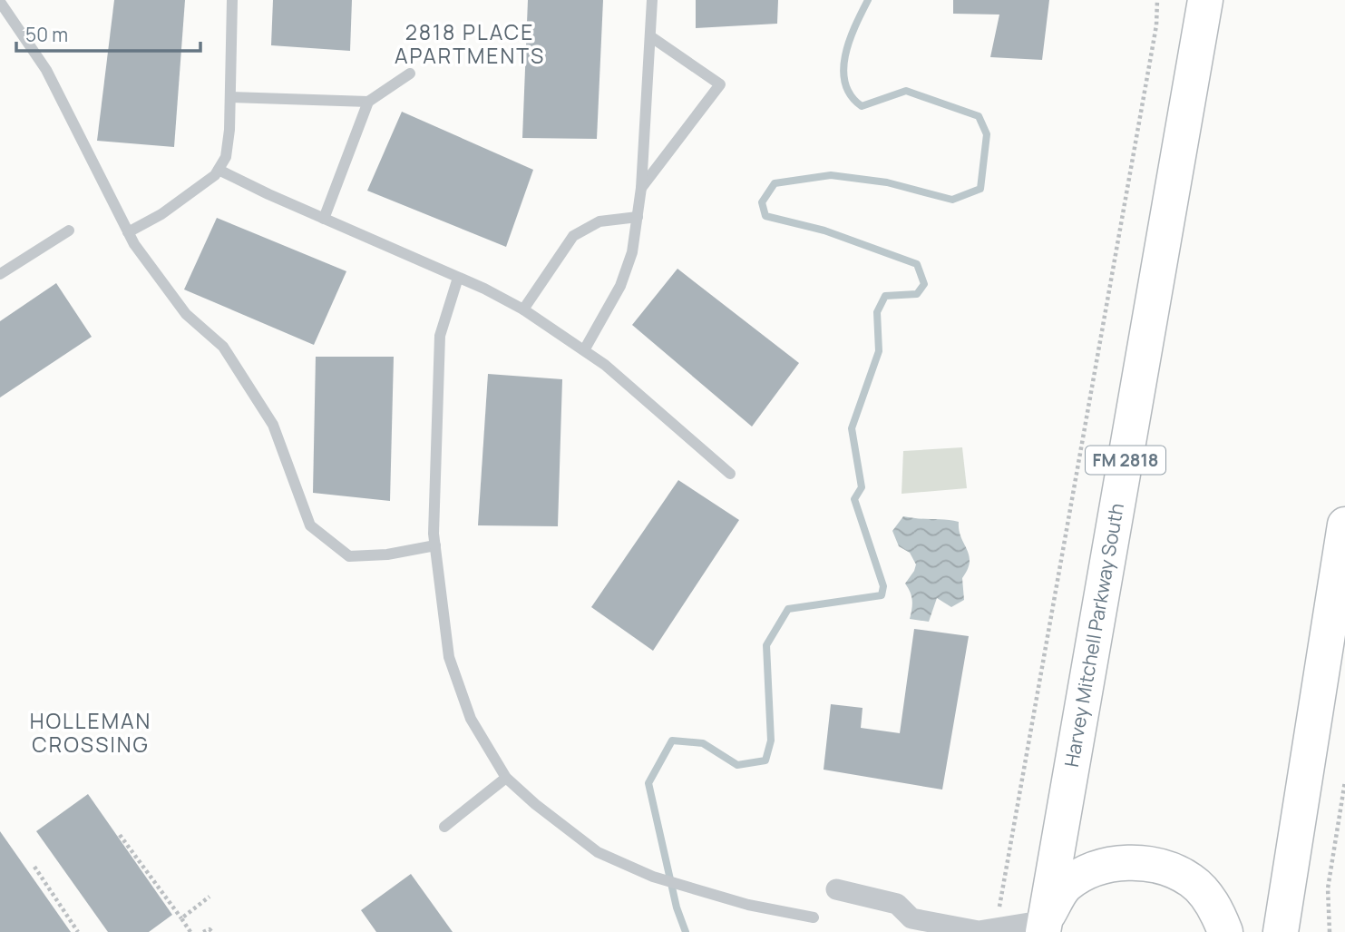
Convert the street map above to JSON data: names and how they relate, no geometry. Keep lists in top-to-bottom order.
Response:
{
  "streets": {
    "highway": ["FM 2818", "Harvey Mitchell Parkway South"]
  },
  "districts": ["2818 PLACE APARTMENTS", "HOLLEMAN CROSSING"],
  "scale_bar": "50 m"
}
